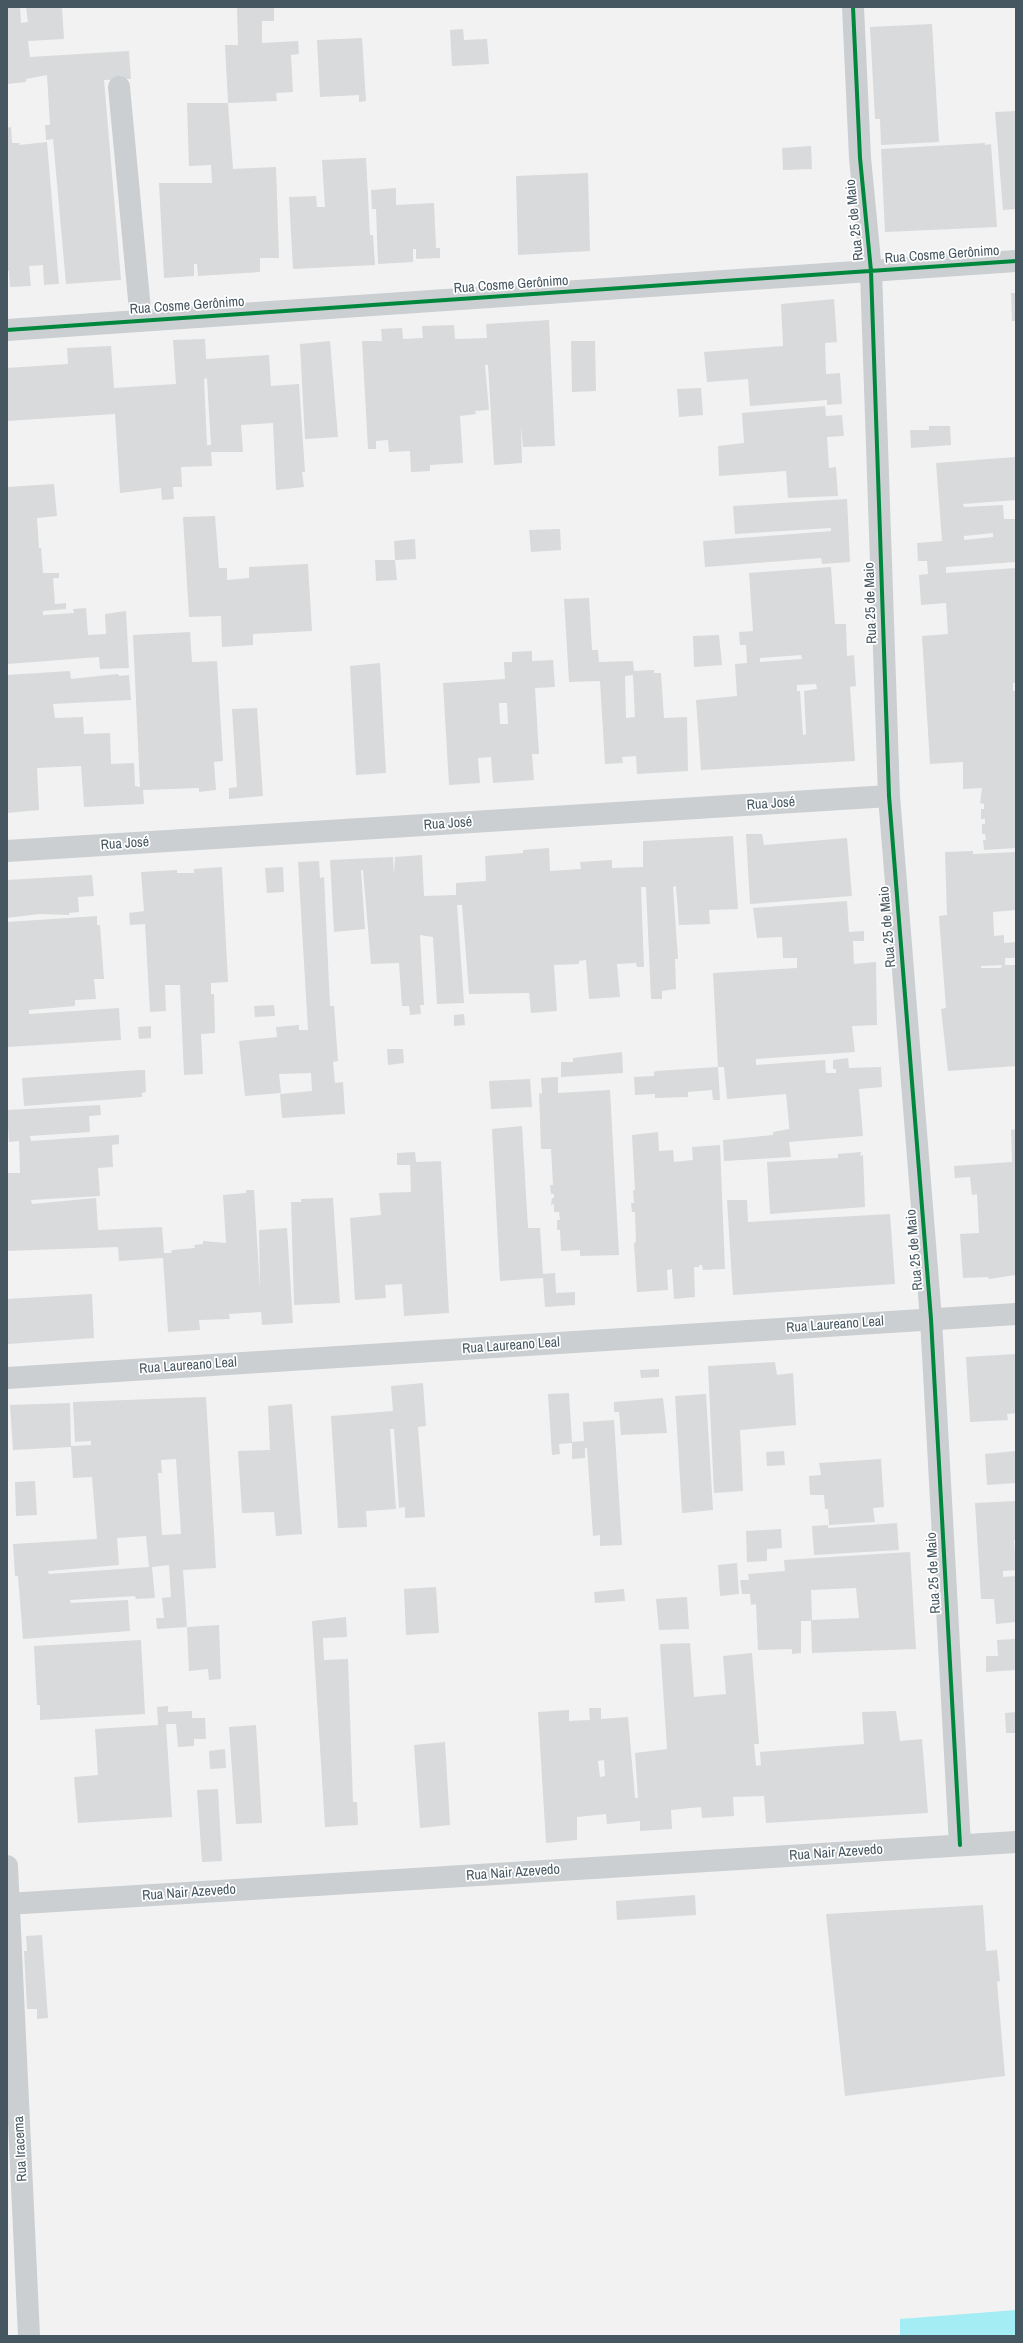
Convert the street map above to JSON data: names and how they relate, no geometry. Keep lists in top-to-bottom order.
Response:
{
  "streets": {
    "street": [
      "Rua 25 de Maio",
      "Rua Cosme Gerônimo",
      "Rua José",
      "Rua Laureano Leal",
      "Rua Nair Azevedo",
      "Rua Iracema"
    ]
  },
  "crossings": [
    ["Rua 25 de Maio", "Rua Cosme Gerônimo"],
    ["Rua 25 de Maio", "Rua José"],
    ["Rua 25 de Maio", "Rua Laureano Leal"],
    ["Rua 25 de Maio", "Rua Nair Azevedo"],
    ["Rua Nair Azevedo", "Rua Iracema"]
  ]
}
